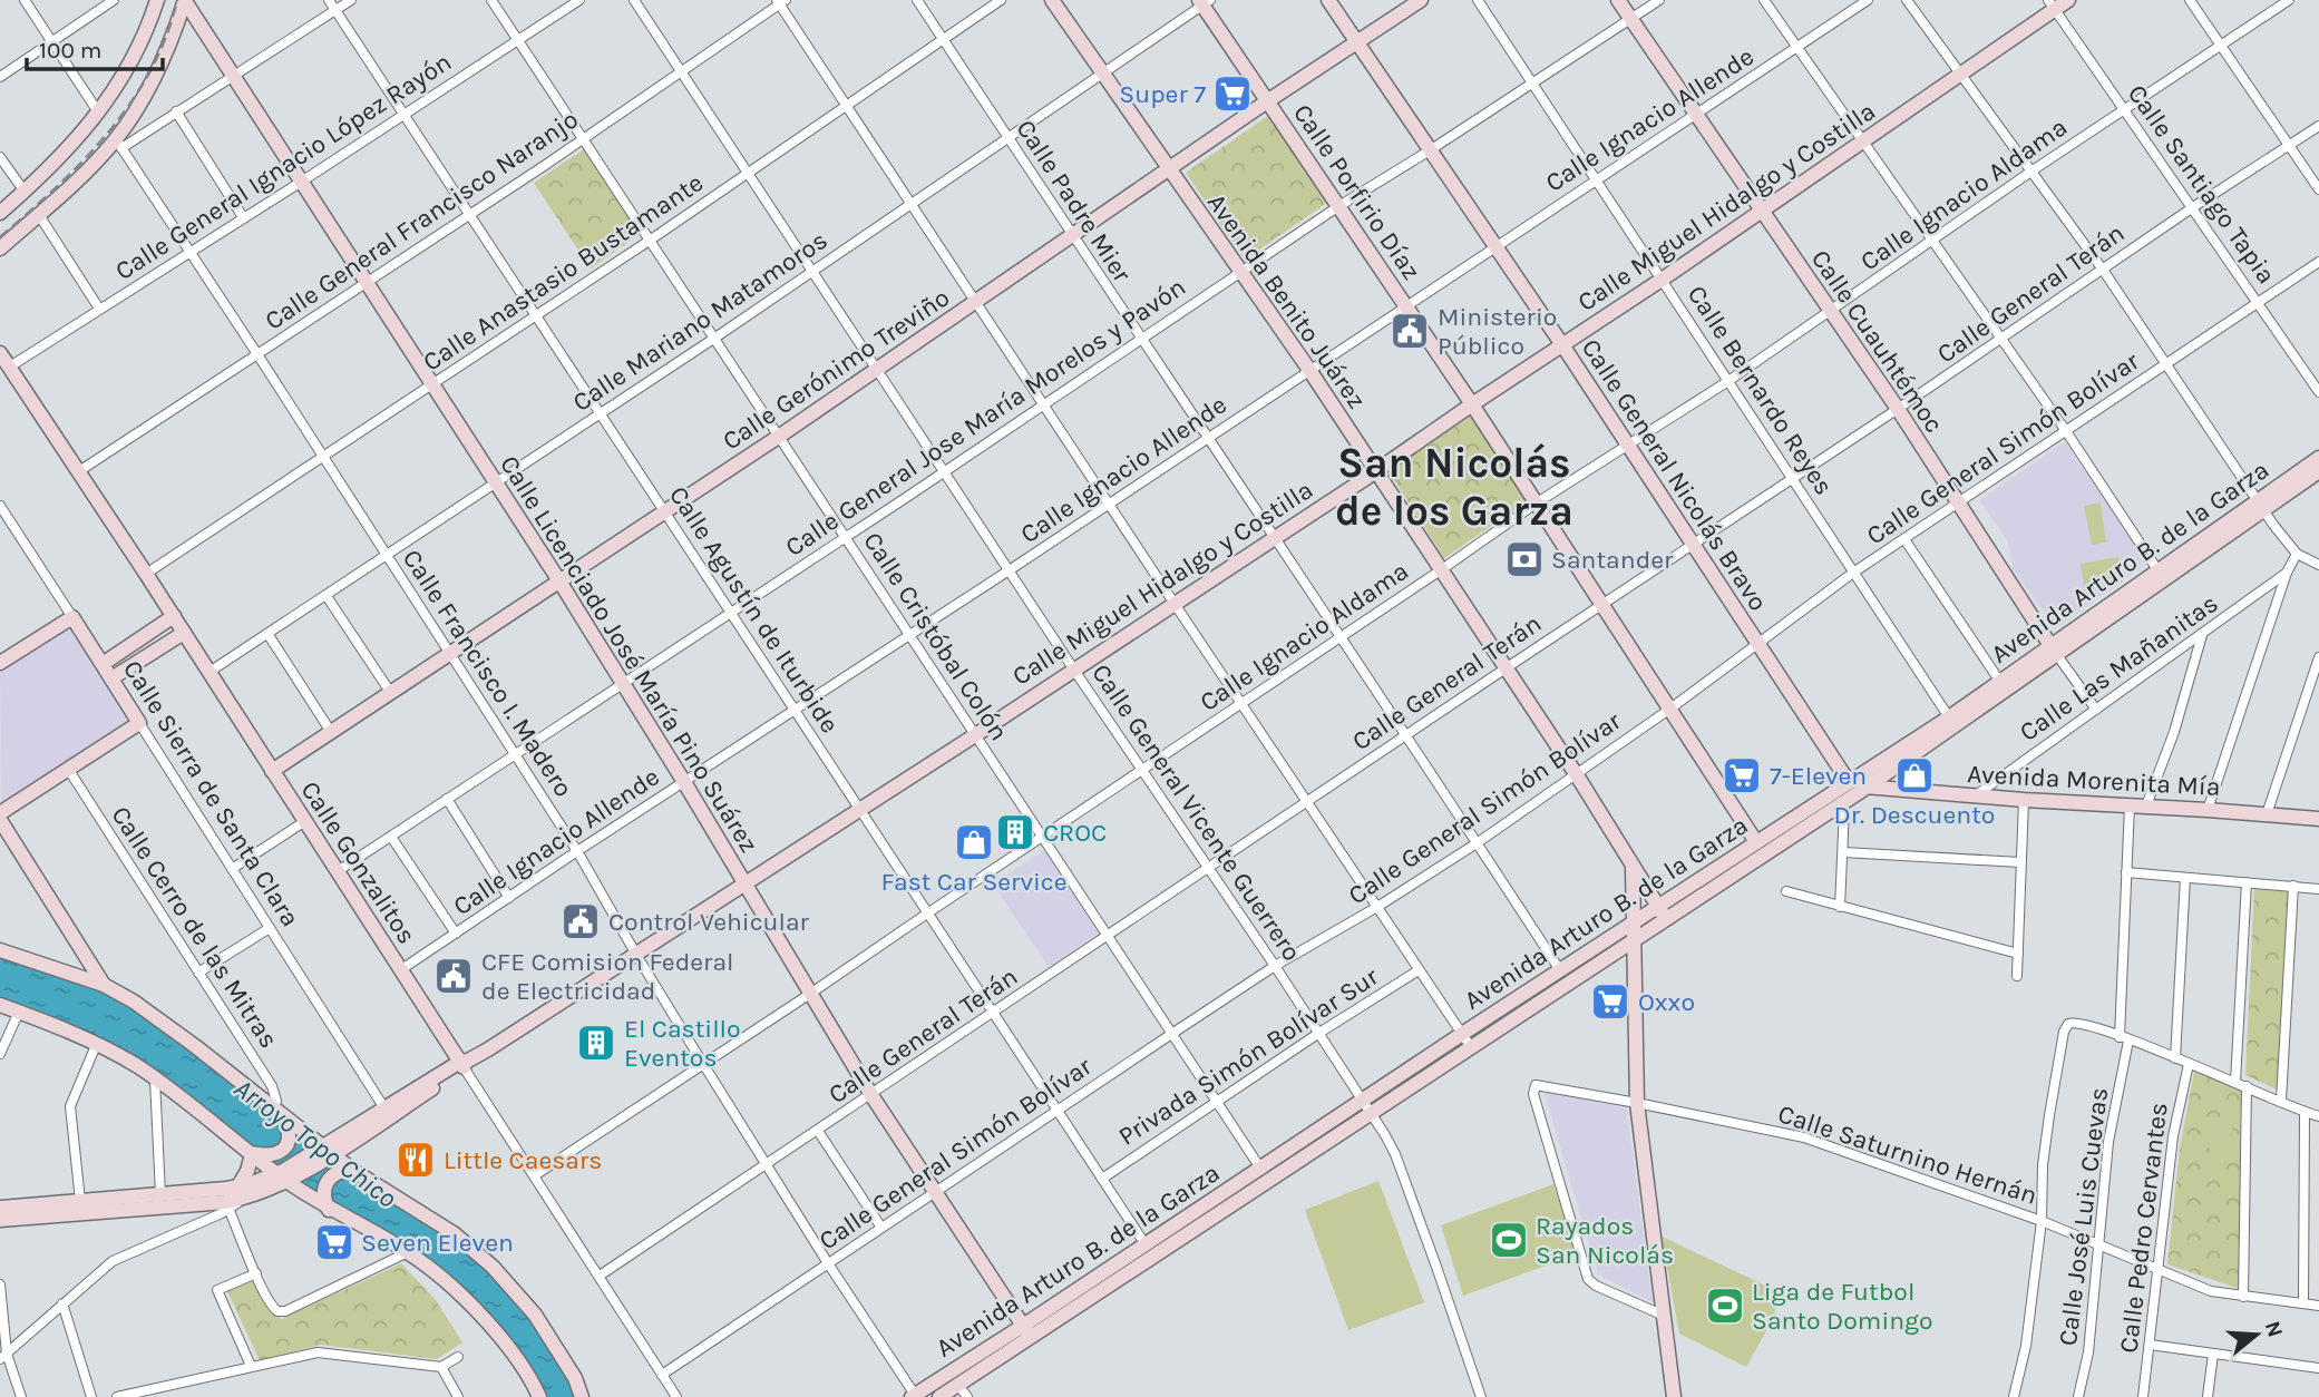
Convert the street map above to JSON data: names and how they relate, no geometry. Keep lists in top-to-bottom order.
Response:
{
  "streets": {
    "street": [
      "Calle Ignacio Allende",
      "Calle General Ignacio López Rayón",
      "Calle Santiago Tapia",
      "Calle Porfirio Díaz",
      "Calle Ignacio Aldama",
      "Calle Padre Mier",
      "Calle Miguel Hidalgo y Costilla",
      "Calle General Francisco Naranjo",
      "Calle Anastasio Bustamante",
      "Calle General Terán",
      "Avenida Benito Juárez",
      "Calle Mariano Matamoros",
      "Calle Cuauhtémoc",
      "Calle Gerónimo Treviño",
      "Calle Bernardo Reyes",
      "Calle General Jose María Morelos y Pavón",
      "Calle General Simón Bolívar",
      "Calle General Nicolás Bravo",
      "Avenida Arturo B. de la Garza",
      "Calle Agustín de Iturbide",
      "Calle Cristóbal Colón",
      "Calle Licenciado José María Pino Suárez",
      "Calle Las Mañanitas",
      "Calle Francisco I. Madero",
      "Avenida Morenita Mía",
      "Calle Sierra de Santa Clara",
      "Calle General Vicente Guerrero",
      "Calle Gonzalitos",
      "Calle Cerro de las Mitras",
      "Privada Simón Bolívar Sur",
      "Calle Saturnino Hernán",
      "Calle José Luis Cuevas",
      "Calle Pedro Cervantes"
    ]
  },
  "crossings": [
    ["Calle Ignacio Allende", "Calle Porfirio Díaz"],
    ["Calle Ignacio Allende", "Calle Padre Mier"],
    ["Calle Ignacio Allende", "Avenida Benito Juárez"],
    ["Calle Ignacio Allende", "Calle Cuauhtémoc"],
    ["Calle Ignacio Allende", "Calle Bernardo Reyes"],
    ["Calle Ignacio Allende", "Calle General Nicolás Bravo"],
    ["Calle Ignacio Allende", "Calle Agustín de Iturbide"],
    ["Calle Ignacio Allende", "Calle Cristóbal Colón"],
    ["Calle Ignacio Allende", "Calle Licenciado José María Pino Suárez"],
    ["Calle Ignacio Allende", "Calle Francisco I. Madero"],
    ["Calle Ignacio Allende", "Calle General Vicente Guerrero"],
    ["Calle Ignacio Allende", "Calle Gonzalitos"],
    ["Calle General Ignacio López Rayón", "Calle Agustín de Iturbide"],
    ["Calle General Ignacio López Rayón", "Calle Cristóbal Colón"],
    ["Calle General Ignacio López Rayón", "Calle Licenciado José María Pino Suárez"],
    ["Calle General Ignacio López Rayón", "Calle Francisco I. Madero"],
    ["Calle General Ignacio López Rayón", "Calle Gonzalitos"],
    ["Calle Santiago Tapia", "Calle Ignacio Aldama"],
    ["Calle Santiago Tapia", "Calle Miguel Hidalgo y Costilla"],
    ["Calle Santiago Tapia", "Calle General Terán"],
    ["Calle Santiago Tapia", "Calle General Simón Bolívar"],
    ["Calle Porfirio Díaz", "Calle Ignacio Aldama"],
    ["Calle Porfirio Díaz", "Calle Miguel Hidalgo y Costilla"],
    ["Calle Porfirio Díaz", "Calle General Terán"],
    ["Calle Porfirio Díaz", "Calle Mariano Matamoros"],
    ["Calle Porfirio Díaz", "Calle Gerónimo Treviño"],
    ["Calle Porfirio Díaz", "Calle General Jose María Morelos y Pavón"],
    ["Calle Porfirio Díaz", "Calle General Simón Bolívar"],
    ["Calle Porfirio Díaz", "Avenida Arturo B. de la Garza"],
    ["Calle Ignacio Aldama", "Calle Padre Mier"],
    ["Calle Ignacio Aldama", "Avenida Benito Juárez"],
    ["Calle Ignacio Aldama", "Calle Cuauhtémoc"],
    ["Calle Ignacio Aldama", "Calle Bernardo Reyes"],
    ["Calle Ignacio Aldama", "Calle General Nicolás Bravo"],
    ["Calle Ignacio Aldama", "Calle Agustín de Iturbide"],
    ["Calle Ignacio Aldama", "Calle Cristóbal Colón"],
    ["Calle Ignacio Aldama", "Calle Licenciado José María Pino Suárez"],
    ["Calle Ignacio Aldama", "Calle Francisco I. Madero"],
    ["Calle Ignacio Aldama", "Calle General Vicente Guerrero"],
    ["Calle Ignacio Aldama", "Calle Gonzalitos"],
    ["Calle Padre Mier", "Calle Miguel Hidalgo y Costilla"],
    ["Calle Padre Mier", "Calle Anastasio Bustamante"],
    ["Calle Padre Mier", "Calle General Terán"],
    ["Calle Padre Mier", "Calle Mariano Matamoros"],
    ["Calle Padre Mier", "Calle Gerónimo Treviño"],
    ["Calle Padre Mier", "Calle General Jose María Morelos y Pavón"],
    ["Calle Padre Mier", "Calle General Simón Bolívar"],
    ["Calle Padre Mier", "Avenida Arturo B. de la Garza"],
    ["Calle Miguel Hidalgo y Costilla", "Avenida Benito Juárez"],
    ["Calle Miguel Hidalgo y Costilla", "Calle Cuauhtémoc"],
    ["Calle Miguel Hidalgo y Costilla", "Calle Bernardo Reyes"],
    ["Calle Miguel Hidalgo y Costilla", "Calle General Nicolás Bravo"],
    ["Calle Miguel Hidalgo y Costilla", "Calle Agustín de Iturbide"],
    ["Calle Miguel Hidalgo y Costilla", "Calle Cristóbal Colón"],
    ["Calle Miguel Hidalgo y Costilla", "Calle Licenciado José María Pino Suárez"],
    ["Calle Miguel Hidalgo y Costilla", "Calle Francisco I. Madero"],
    ["Calle Miguel Hidalgo y Costilla", "Calle Sierra de Santa Clara"],
    ["Calle Miguel Hidalgo y Costilla", "Calle General Vicente Guerrero"],
    ["Calle Miguel Hidalgo y Costilla", "Calle Gonzalitos"],
    ["Calle General Francisco Naranjo", "Calle Agustín de Iturbide"],
    ["Calle General Francisco Naranjo", "Calle Cristóbal Colón"],
    ["Calle General Francisco Naranjo", "Calle Licenciado José María Pino Suárez"],
    ["Calle General Francisco Naranjo", "Calle Francisco I. Madero"],
    ["Calle General Francisco Naranjo", "Calle General Vicente Guerrero"],
    ["Calle General Francisco Naranjo", "Calle Gonzalitos"],
    ["Calle Anastasio Bustamante", "Calle Agustín de Iturbide"],
    ["Calle Anastasio Bustamante", "Calle Cristóbal Colón"],
    ["Calle Anastasio Bustamante", "Calle Licenciado José María Pino Suárez"],
    ["Calle Anastasio Bustamante", "Calle Francisco I. Madero"],
    ["Calle Anastasio Bustamante", "Calle General Vicente Guerrero"],
    ["Calle Anastasio Bustamante", "Calle Gonzalitos"],
    ["Calle General Terán", "Avenida Benito Juárez"],
    ["Calle General Terán", "Calle Cuauhtémoc"],
    ["Calle General Terán", "Calle Bernardo Reyes"],
    ["Calle General Terán", "Calle General Nicolás Bravo"],
    ["Calle General Terán", "Calle Agustín de Iturbide"],
    ["Calle General Terán", "Calle Cristóbal Colón"],
    ["Calle General Terán", "Calle Licenciado José María Pino Suárez"],
    ["Calle General Terán", "Calle Francisco I. Madero"],
    ["Calle General Terán", "Calle General Vicente Guerrero"],
    ["Calle General Terán", "Calle Gonzalitos"],
    ["Avenida Benito Juárez", "Calle Mariano Matamoros"],
    ["Avenida Benito Juárez", "Calle Gerónimo Treviño"],
    ["Avenida Benito Juárez", "Calle General Jose María Morelos y Pavón"],
    ["Avenida Benito Juárez", "Calle General Simón Bolívar"],
    ["Avenida Benito Juárez", "Avenida Arturo B. de la Garza"],
    ["Calle Mariano Matamoros", "Calle Agustín de Iturbide"],
    ["Calle Mariano Matamoros", "Calle Cristóbal Colón"],
    ["Calle Mariano Matamoros", "Calle Licenciado José María Pino Suárez"],
    ["Calle Mariano Matamoros", "Calle Francisco I. Madero"],
    ["Calle Mariano Matamoros", "Calle General Vicente Guerrero"],
    ["Calle Mariano Matamoros", "Calle Gonzalitos"],
    ["Calle Cuauhtémoc", "Calle General Jose María Morelos y Pavón"],
    ["Calle Cuauhtémoc", "Calle General Simón Bolívar"],
    ["Calle Cuauhtémoc", "Avenida Arturo B. de la Garza"],
    ["Calle Cuauhtémoc", "Calle Las Mañanitas"],
    ["Calle Gerónimo Treviño", "Calle General Nicolás Bravo"],
    ["Calle Gerónimo Treviño", "Calle Agustín de Iturbide"],
    ["Calle Gerónimo Treviño", "Calle Cristóbal Colón"],
    ["Calle Gerónimo Treviño", "Calle Licenciado José María Pino Suárez"],
    ["Calle Gerónimo Treviño", "Calle Francisco I. Madero"],
    ["Calle Gerónimo Treviño", "Calle General Vicente Guerrero"],
    ["Calle Gerónimo Treviño", "Calle Gonzalitos"],
    ["Calle Bernardo Reyes", "Calle General Jose María Morelos y Pavón"],
    ["Calle Bernardo Reyes", "Calle General Simón Bolívar"],
    ["Calle Bernardo Reyes", "Avenida Arturo B. de la Garza"],
    ["Calle General Jose María Morelos y Pavón", "Calle General Nicolás Bravo"],
    ["Calle General Jose María Morelos y Pavón", "Calle Agustín de Iturbide"],
    ["Calle General Jose María Morelos y Pavón", "Calle Cristóbal Colón"],
    ["Calle General Jose María Morelos y Pavón", "Calle Licenciado José María Pino Suárez"],
    ["Calle General Jose María Morelos y Pavón", "Calle Francisco I. Madero"],
    ["Calle General Jose María Morelos y Pavón", "Calle General Vicente Guerrero"],
    ["Calle General Jose María Morelos y Pavón", "Calle Gonzalitos"],
    ["Calle General Simón Bolívar", "Calle General Nicolás Bravo"],
    ["Calle General Simón Bolívar", "Calle Agustín de Iturbide"],
    ["Calle General Simón Bolívar", "Calle Cristóbal Colón"],
    ["Calle General Simón Bolívar", "Calle Licenciado José María Pino Suárez"],
    ["Calle General Simón Bolívar", "Calle Francisco I. Madero"],
    ["Calle General Simón Bolívar", "Calle General Vicente Guerrero"],
    ["Calle General Simón Bolívar", "Calle Gonzalitos"],
    ["Calle General Nicolás Bravo", "Avenida Arturo B. de la Garza"],
    ["Calle General Nicolás Bravo", "Avenida Morenita Mía"],
    ["Avenida Arturo B. de la Garza", "Calle Agustín de Iturbide"],
    ["Avenida Arturo B. de la Garza", "Calle Cristóbal Colón"],
    ["Avenida Arturo B. de la Garza", "Calle Licenciado José María Pino Suárez"],
    ["Avenida Arturo B. de la Garza", "Calle Francisco I. Madero"],
    ["Avenida Arturo B. de la Garza", "Avenida Morenita Mía"],
    ["Avenida Arturo B. de la Garza", "Calle General Vicente Guerrero"],
    ["Calle Agustín de Iturbide", "Privada Simón Bolívar Sur"],
    ["Calle Cristóbal Colón", "Privada Simón Bolívar Sur"],
    ["Calle Las Mañanitas", "Avenida Morenita Mía"],
    ["Avenida Morenita Mía", "Calle José Luis Cuevas"],
    ["Calle General Vicente Guerrero", "Privada Simón Bolívar Sur"],
    ["Calle Saturnino Hernán", "Calle José Luis Cuevas"],
    ["Calle Saturnino Hernán", "Calle Pedro Cervantes"]
  ],
  "districts": ["San Nicolás de los Garza"],
  "water": ["Arroyo Topo Chico"],
  "places": {
    "supermarket": [
      "Super 7",
      "7-Eleven",
      "Oxxo",
      "Seven Eleven"
    ],
    "public building": ["Ministerio Público", "Control Vehicular", "CFE Comision Federal de Electricidad"],
    "bank": ["Santander"],
    "shop": ["Dr. Descuento", "Fast Car Service"],
    "building": ["CROC", "El Castillo Eventos"],
    "restaurant": ["Little Caesars"],
    "sports": ["Rayados San Nicolás", "Liga de Futbol Santo Domingo"]
  },
  "scale_bar": "100 m",
  "north": "right"
}
